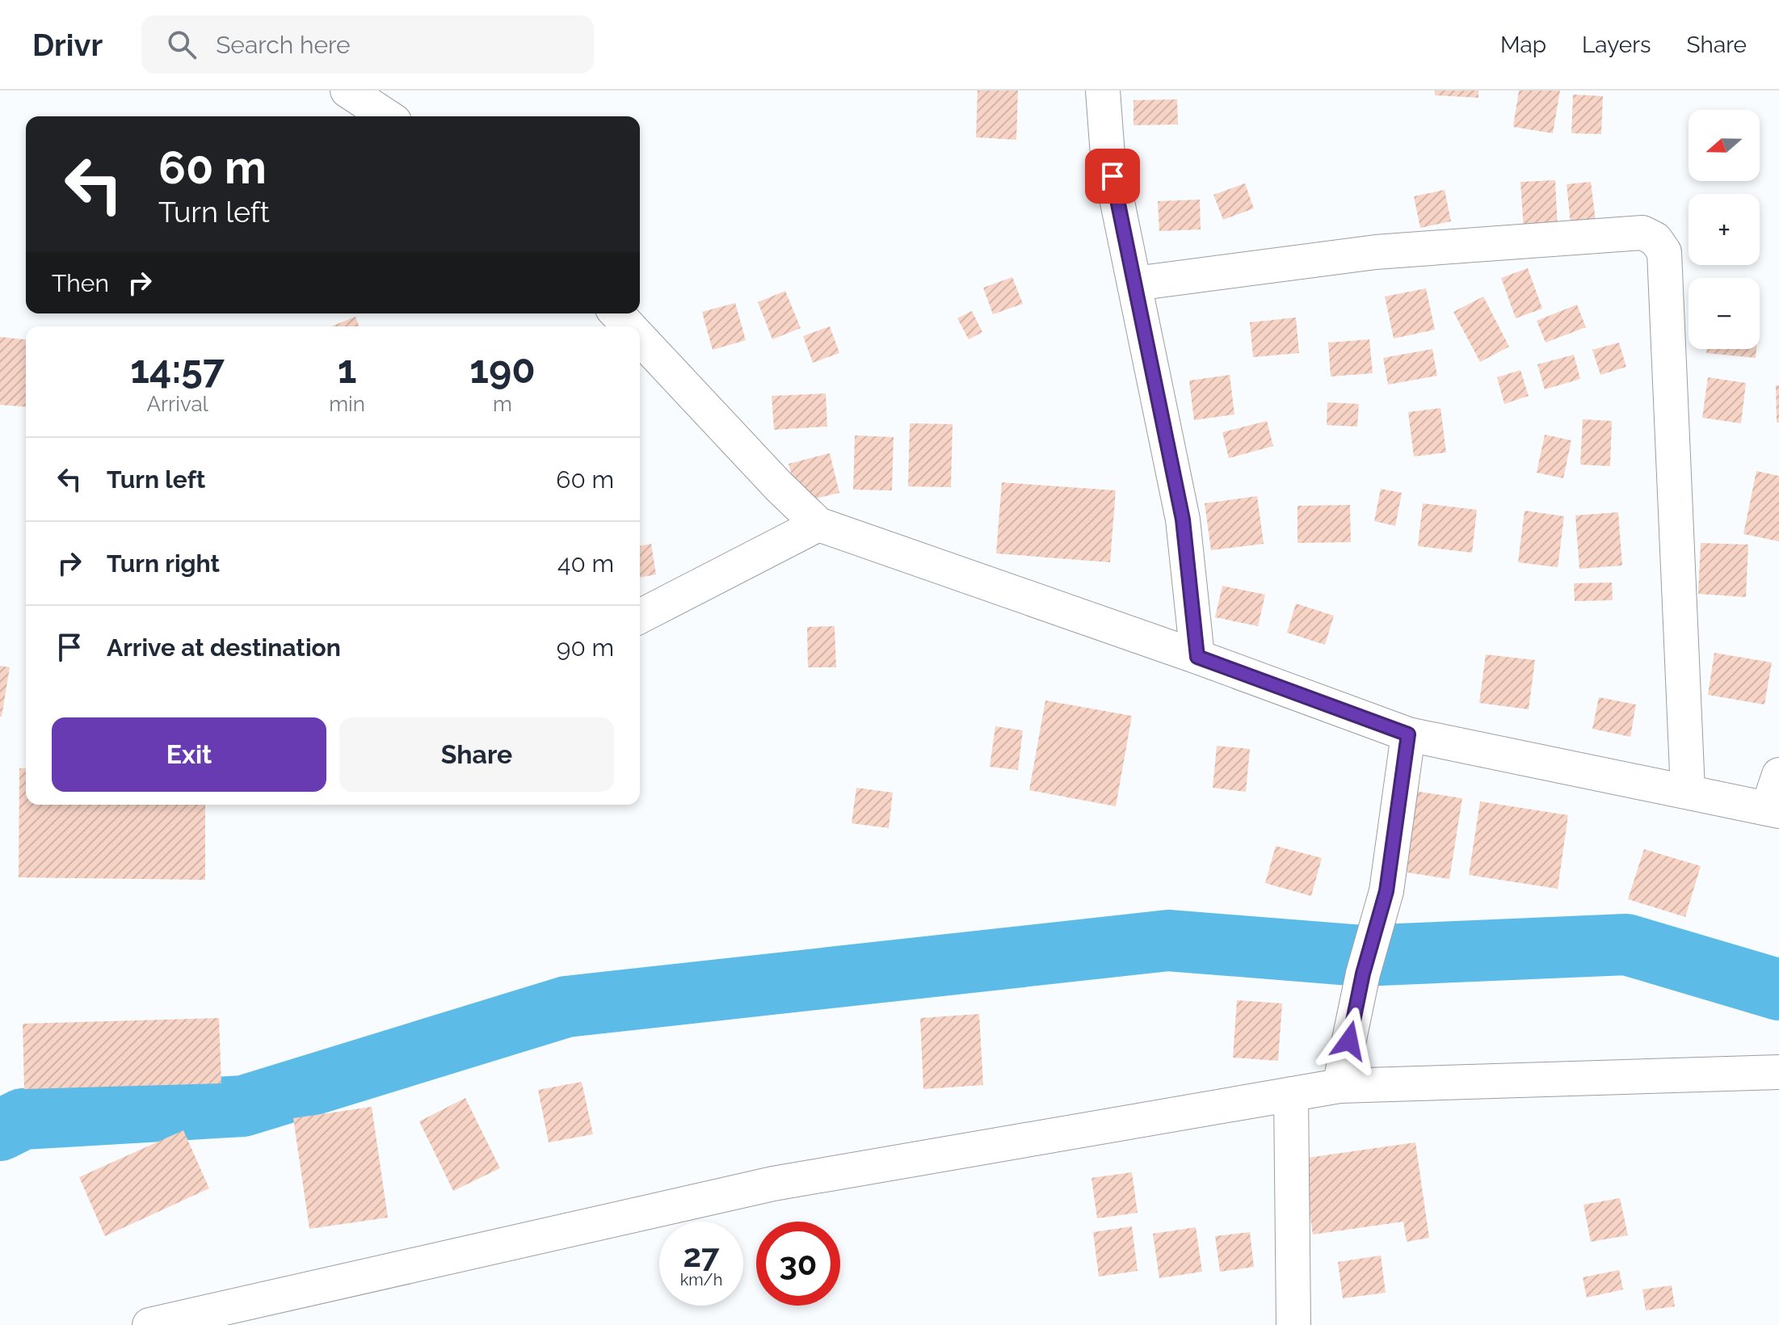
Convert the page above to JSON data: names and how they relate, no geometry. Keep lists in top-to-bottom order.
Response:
{
  "north": "left",
  "page": {
    "header": "Drivr",
    "search": "Search here",
    "nav": ["Map", "Layers", "Share"],
    "map_buttons": ["+", "−"],
    "turn": ["60 m", "Turn left"],
    "then": "Then",
    "eta": [
      "14:57",
      "Arrival",
      "1",
      "min",
      "190",
      "m"
    ],
    "list": [
      {
        "name": "Turn left",
        "value": "60 m"
      },
      {
        "name": "Turn right",
        "value": "40 m"
      },
      {
        "name": "Arrive at destination",
        "value": "90 m"
      }
    ],
    "buttons": ["Exit", "Share"],
    "speed": "27 km/h",
    "limit": "30"
  }
}
